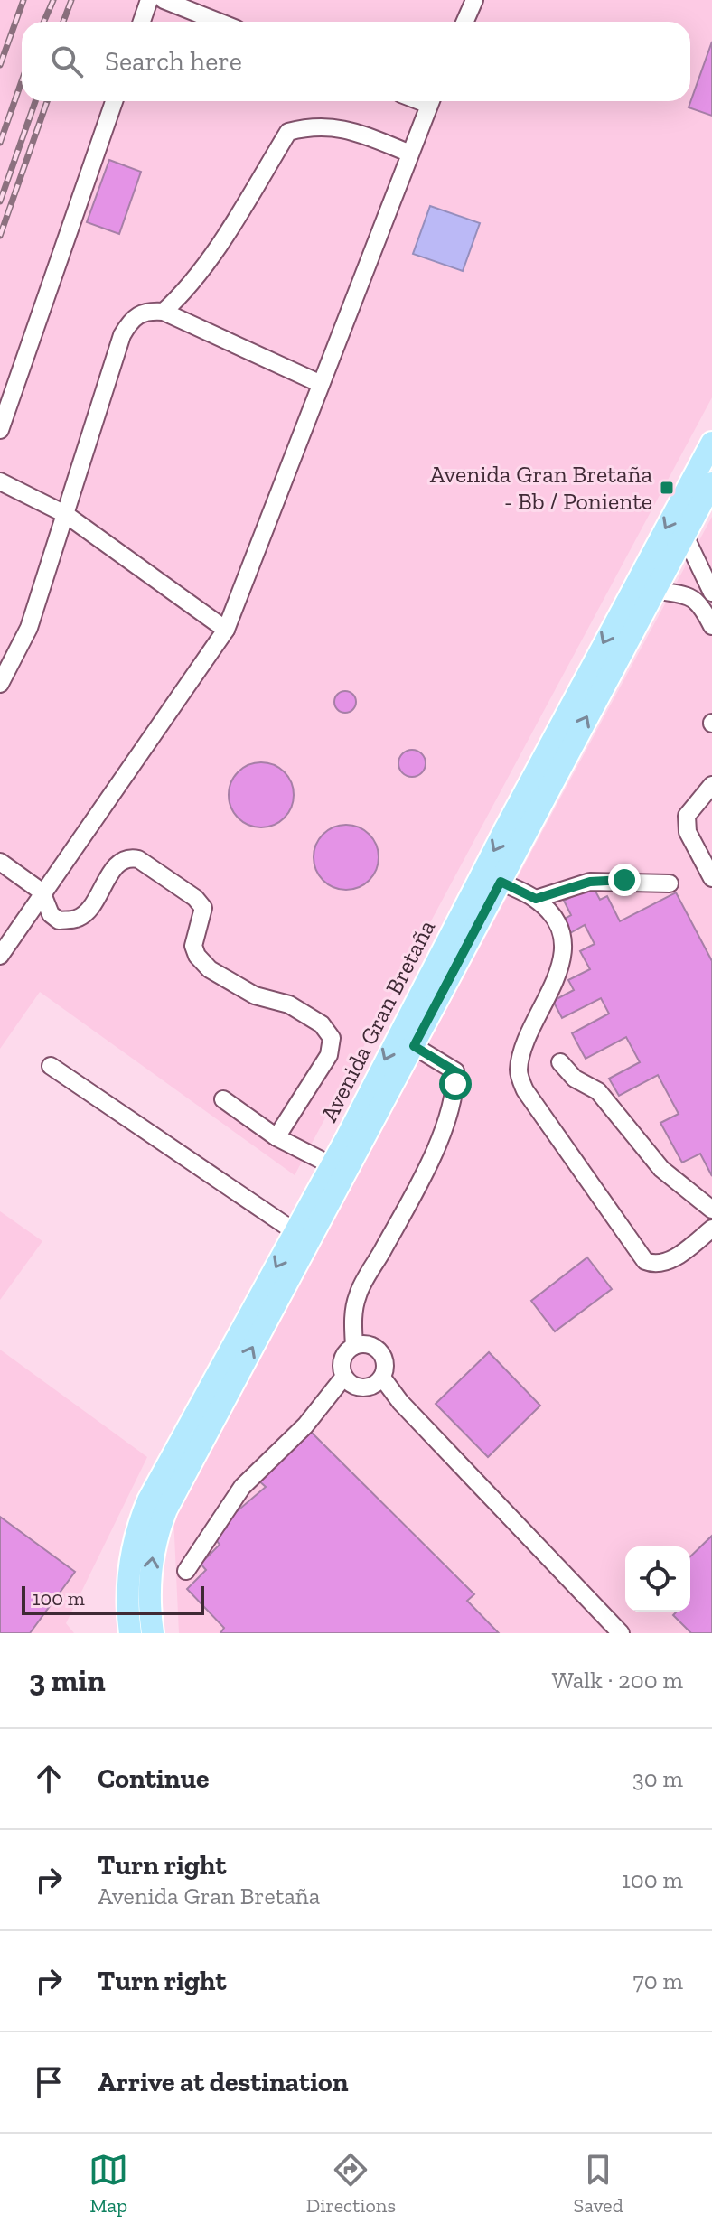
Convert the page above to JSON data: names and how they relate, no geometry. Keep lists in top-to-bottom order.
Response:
{
  "streets": {
    "main road": ["Avenida Gran Bretaña"]
  },
  "places": {
    "transit": ["Avenida Gran Bretaña - Bb / Poniente"]
  },
  "scale_bar": "100 m",
  "page": {
    "search": "Search here",
    "scale": "100 m",
    "heading": ["3 min", "Walk · 200 m"],
    "list": [
      ["Continue", "30 m"],
      ["Turn right", "Avenida Gran Bretaña", "100 m"],
      ["Turn right", "70 m"],
      "Arrive at destination"
    ],
    "nav": ["Map", "Directions", "Saved"]
  }
}
